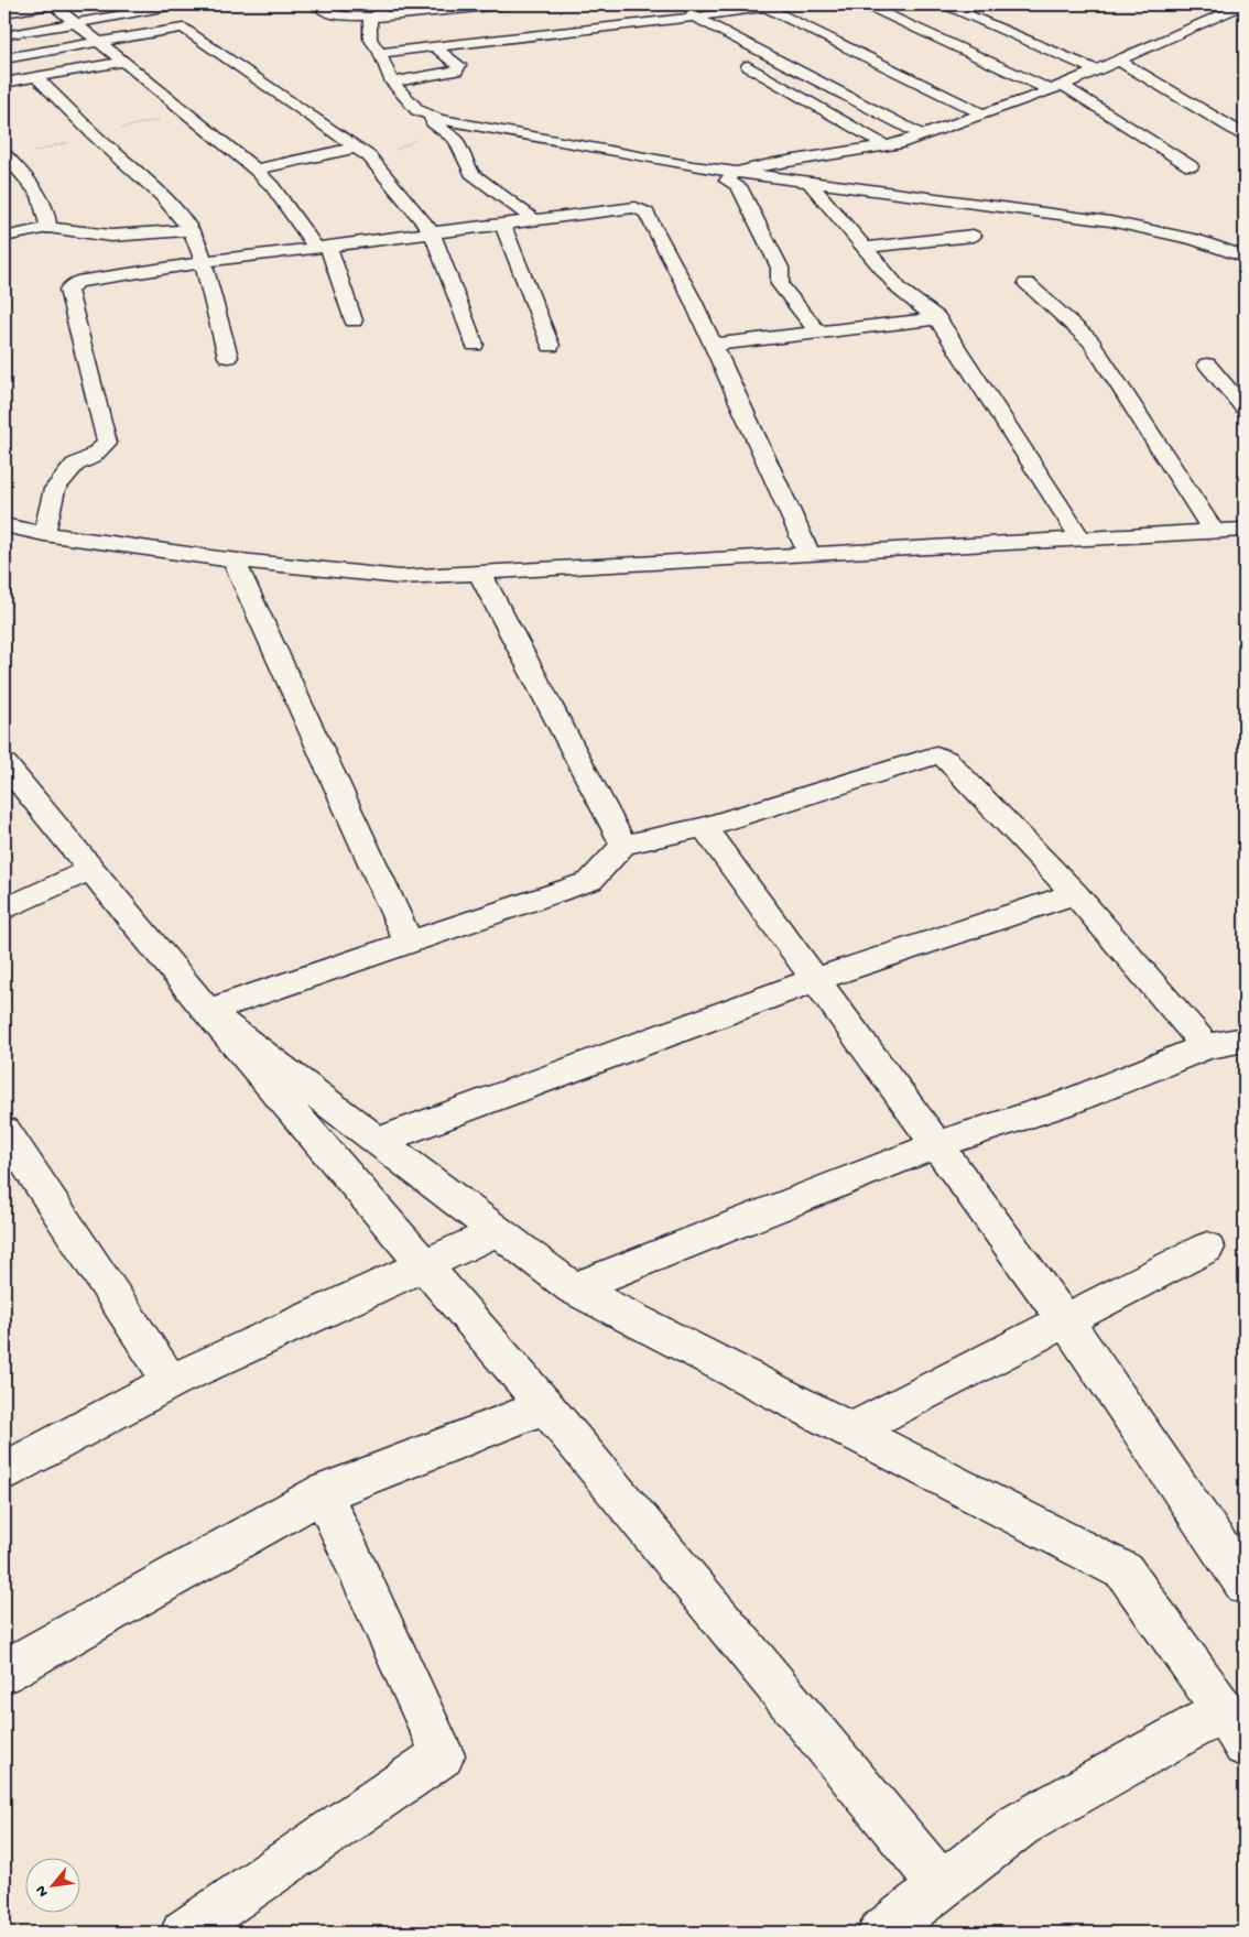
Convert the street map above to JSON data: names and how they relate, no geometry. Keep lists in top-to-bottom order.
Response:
{
  "north": "bottom left"
}
